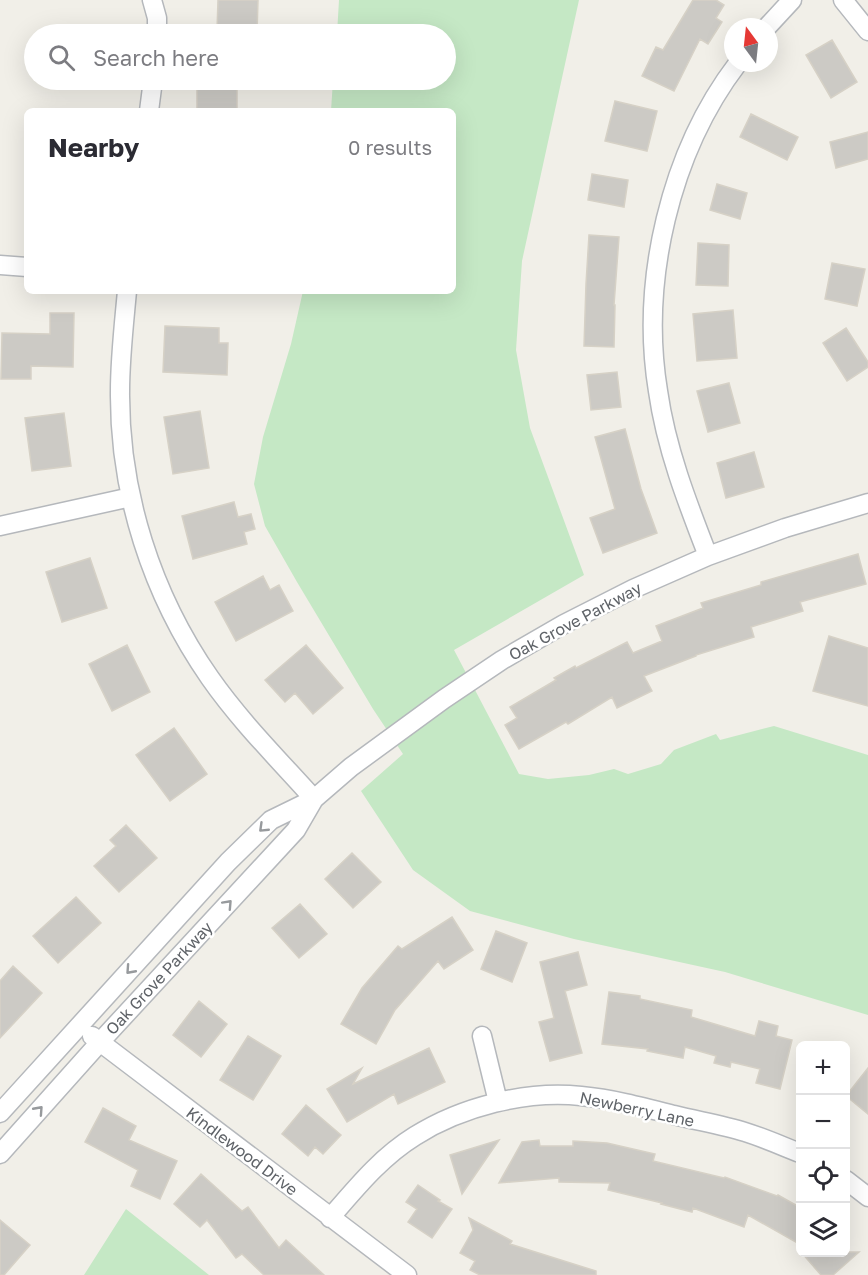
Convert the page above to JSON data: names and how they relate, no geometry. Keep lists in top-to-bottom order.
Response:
{
  "streets": {
    "street": ["Oak Grove Parkway", "Newberry Lane", "Kindlewood Drive"]
  },
  "crossings": [
    ["Oak Grove Parkway", "Kindlewood Drive"],
    ["Newberry Lane", "Kindlewood Drive"]
  ],
  "north": "top",
  "page": {
    "search": "Search here",
    "heading": ["Nearby", "0 results"],
    "map_buttons": ["+", "−"]
  }
}
